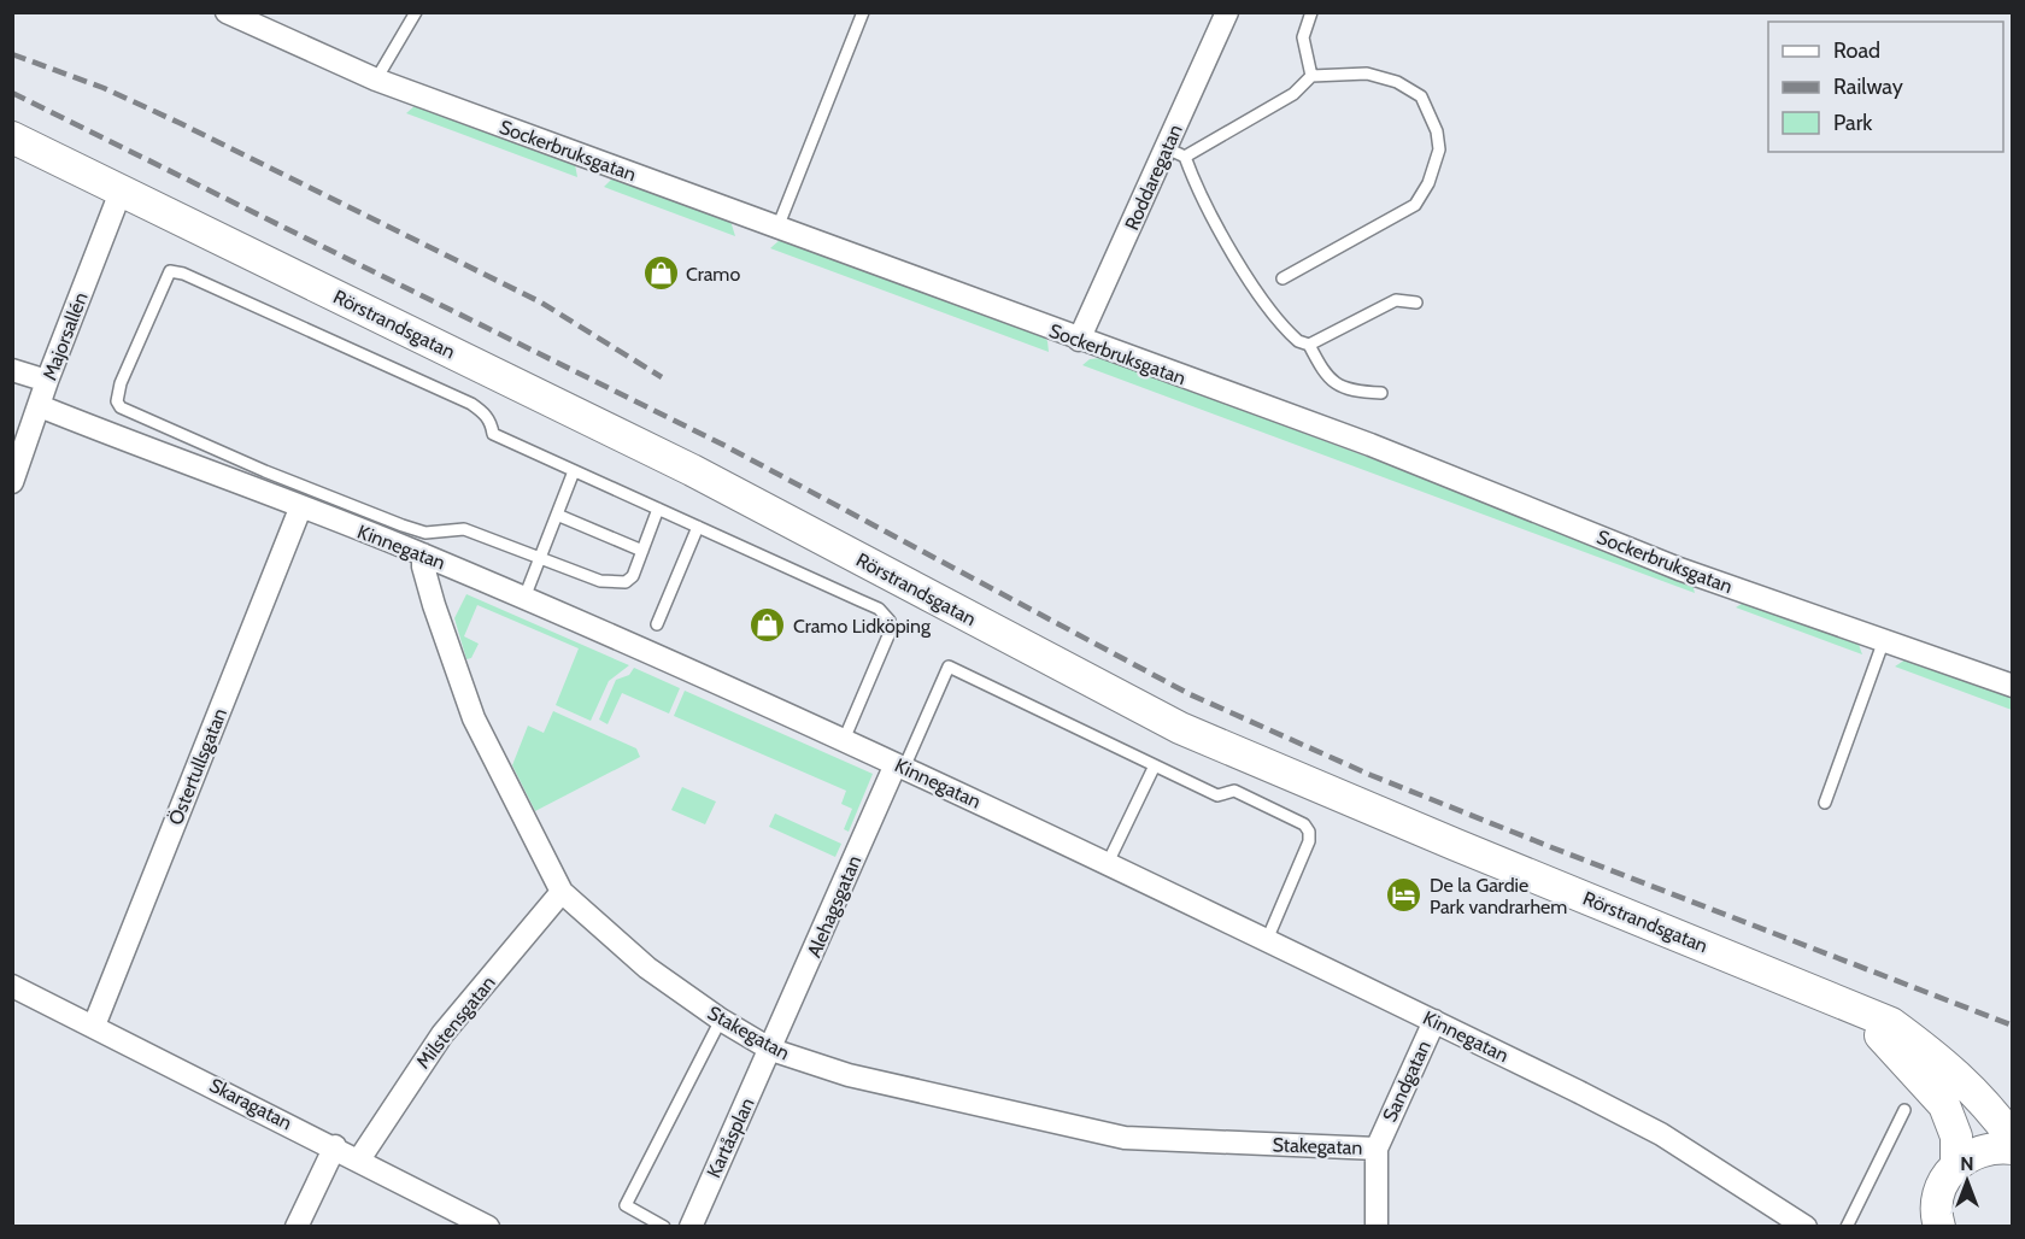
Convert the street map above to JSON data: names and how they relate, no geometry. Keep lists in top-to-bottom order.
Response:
{
  "streets": {
    "main road": ["Rörstrandsgatan"],
    "street": [
      "Sockerbruksgatan",
      "Roddaregatan",
      "Majorsallén",
      "Kinnegatan",
      "Östertullsgatan",
      "Alehagsgatan",
      "Milstensgatan",
      "Stakegatan",
      "Sandgatan",
      "Skaragatan",
      "Kartåsplan"
    ]
  },
  "crossings": [
    ["Sockerbruksgatan", "Roddaregatan"],
    ["Rörstrandsgatan", "Majorsallén"],
    ["Majorsallén", "Kinnegatan"],
    ["Kinnegatan", "Östertullsgatan"],
    ["Kinnegatan", "Alehagsgatan"],
    ["Kinnegatan", "Stakegatan"],
    ["Kinnegatan", "Sandgatan"],
    ["Östertullsgatan", "Skaragatan"],
    ["Alehagsgatan", "Stakegatan"],
    ["Alehagsgatan", "Kartåsplan"],
    ["Milstensgatan", "Stakegatan"],
    ["Milstensgatan", "Skaragatan"],
    ["Stakegatan", "Sandgatan"],
    ["Stakegatan", "Kartåsplan"]
  ],
  "places": {
    "shop": ["Cramo", "Cramo Lidköping"],
    "hotel": ["De la Gardie Park vandrarhem"]
  },
  "legend": ["Road", "Railway", "Park"],
  "north": "top"
}
